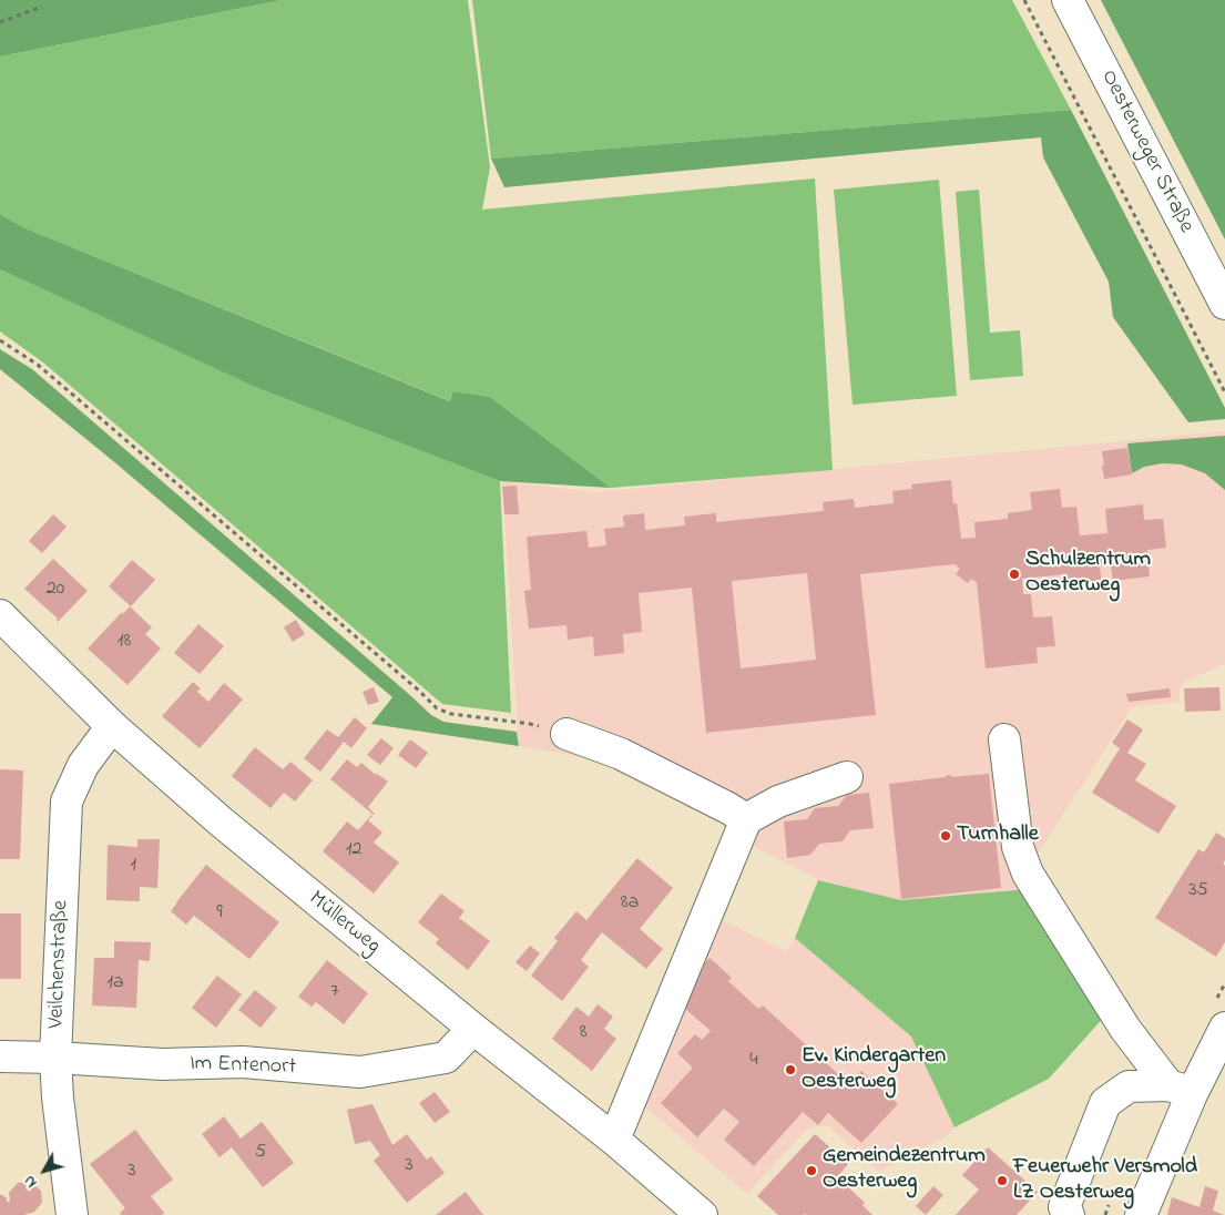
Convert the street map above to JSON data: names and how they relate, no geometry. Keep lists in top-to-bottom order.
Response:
{
  "streets": {
    "street": [
      "Oesterweger Straße",
      "Müllerweg",
      "Veilchenstraße",
      "Im Entenort"
    ]
  },
  "crossings": [
    ["Müllerweg", "Veilchenstraße"],
    ["Müllerweg", "Im Entenort"],
    ["Veilchenstraße", "Im Entenort"]
  ],
  "places": [
    "Schulzentrum Oesterweg",
    "Turnhalle",
    "Ev. Kindergarten Oesterweg",
    "Gemeindezentrum Oesterweg",
    "Feuerwehr Versmold LZ Oesterweg"
  ],
  "house_numbers": [
    "20",
    "18",
    "12",
    "1",
    "35",
    "8a",
    "9",
    "1a",
    "7",
    "8",
    "4",
    "5",
    "3",
    "3"
  ],
  "north": "bottom left"
}
